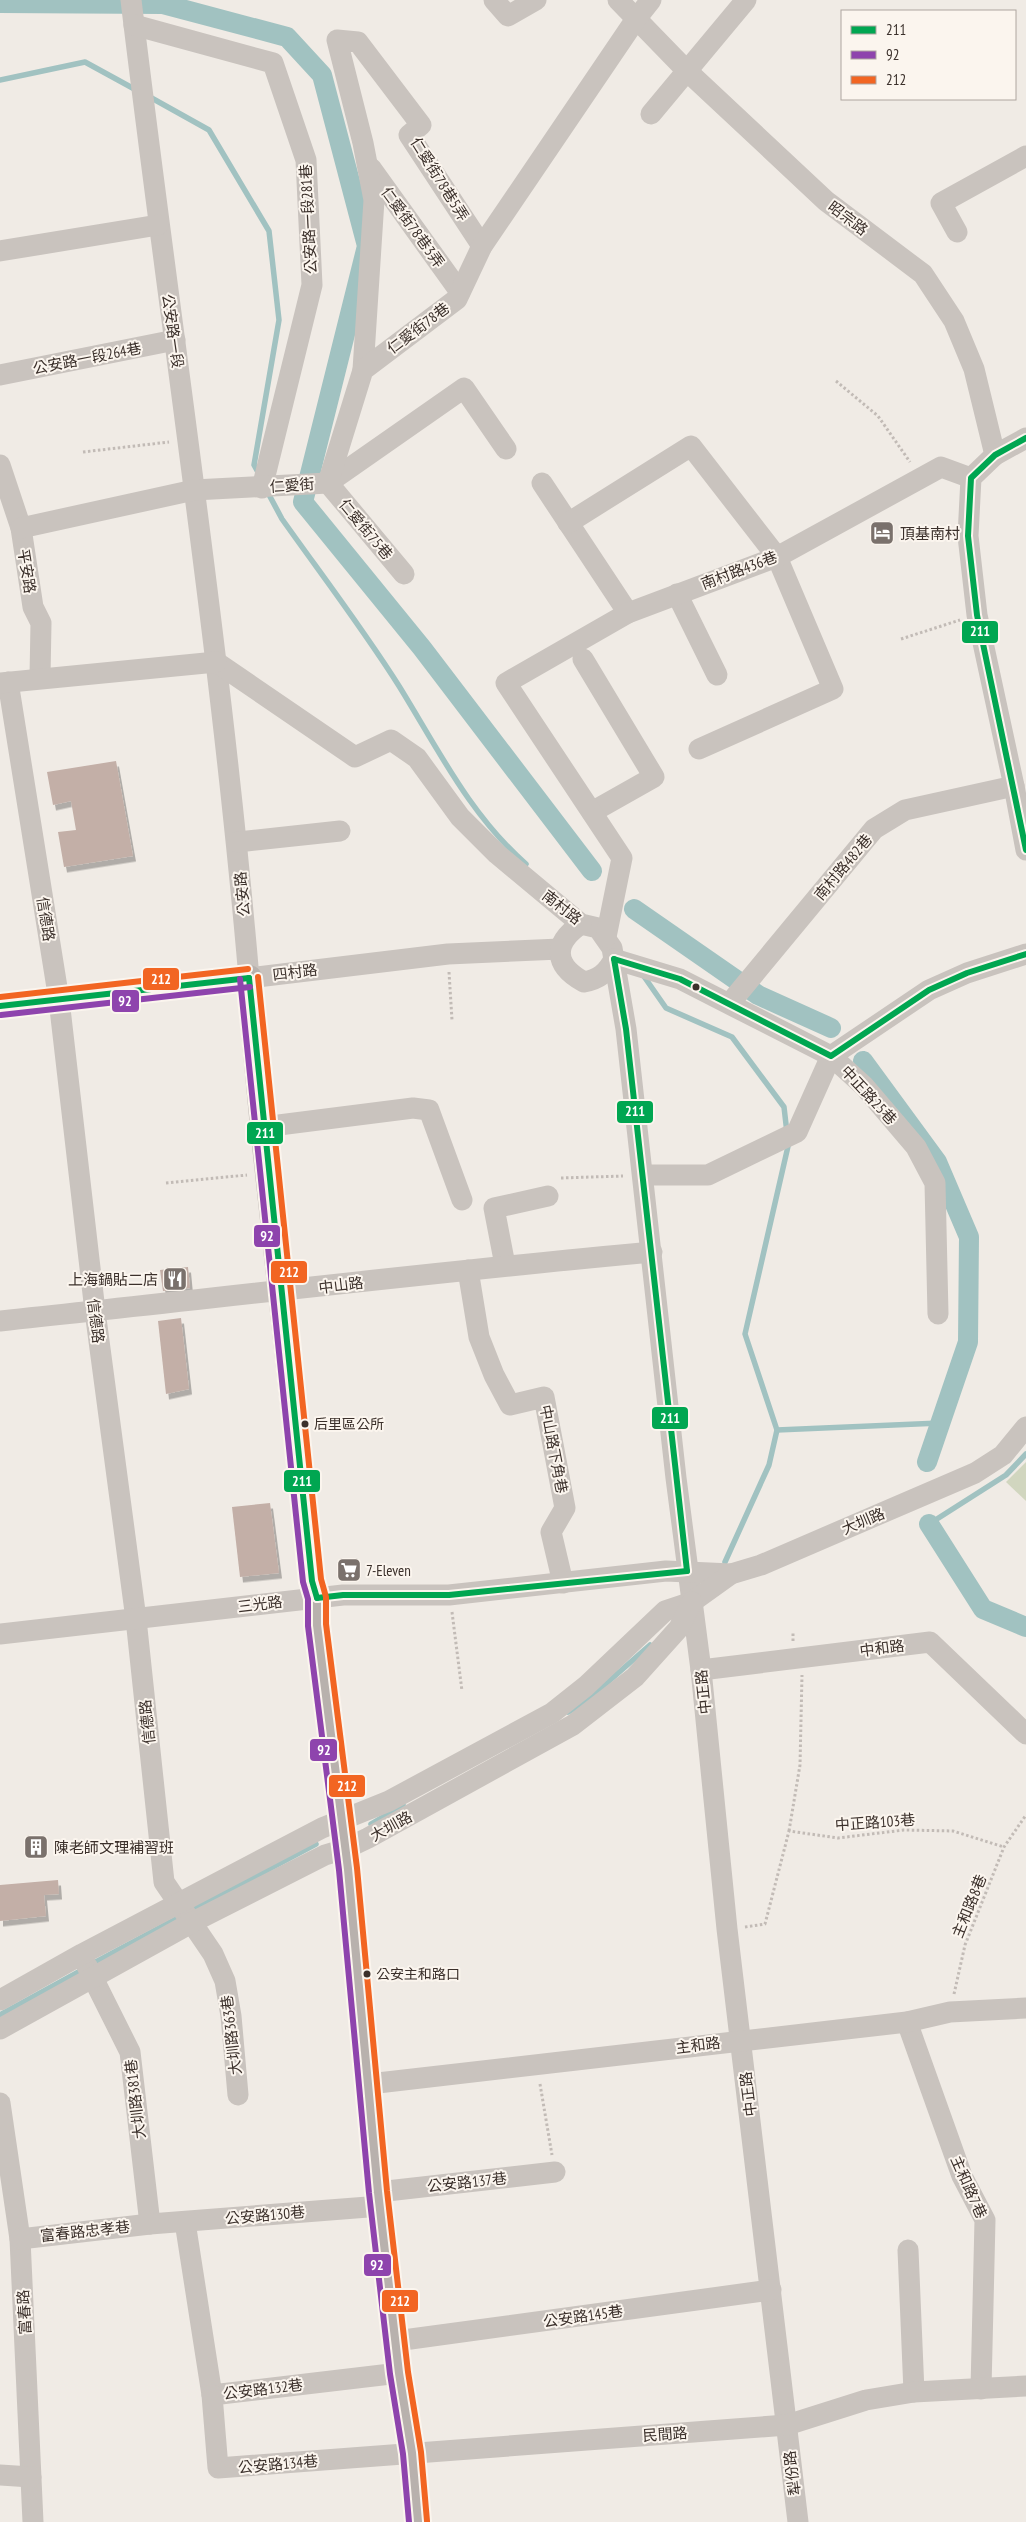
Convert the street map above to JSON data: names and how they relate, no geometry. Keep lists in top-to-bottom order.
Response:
{
  "streets": {
    "main road": ["公安路", "四村路"],
    "street": [
      "仁愛街78巷5弄",
      "昭宗路",
      "公安路一段281巷",
      "仁愛街78巷3弄",
      "仁愛街78巷",
      "公安路一段",
      "公安路一段264巷",
      "仁愛街",
      "仁愛街75巷",
      "南村路436巷",
      "平安路",
      "南村路482巷",
      "南村路",
      "信德路",
      "中正路25巷",
      "中山路",
      "中山路下角巷",
      "大圳路",
      "三光路",
      "中和路",
      "中正路",
      "大圳路363巷",
      "主和路",
      "大圳路381巷",
      "公安路137巷",
      "主和路7巷",
      "公安路130巷",
      "富春路忠孝巷",
      "富春路",
      "公安路145巷",
      "公安路132巷",
      "民間路",
      "公安路134巷",
      "犁份路"
    ],
    "path": ["中正路103巷", "主和路8巷"]
  },
  "crossings": [
    ["仁愛街78巷5弄", "仁愛街78巷3弄"],
    ["仁愛街78巷5弄", "仁愛街78巷"],
    ["昭宗路", "仁愛街78巷"],
    ["公安路一段281巷", "公安路一段"],
    ["公安路一段281巷", "仁愛街"],
    ["仁愛街78巷3弄", "仁愛街78巷"],
    ["公安路一段", "公安路一段264巷"],
    ["公安路一段", "仁愛街"],
    ["公安路一段", "公安路"],
    ["公安路一段", "南村路"],
    ["仁愛街", "仁愛街75巷"],
    ["仁愛街", "平安路"],
    ["公安路", "南村路"],
    ["公安路", "四村路"],
    ["公安路", "中山路"],
    ["公安路", "大圳路"],
    ["公安路", "三光路"],
    ["公安路", "主和路"],
    ["公安路", "公安路137巷"],
    ["公安路", "公安路130巷"],
    ["公安路", "公安路145巷"],
    ["公安路", "公安路132巷"],
    ["公安路", "民間路"],
    ["公安路", "公安路134巷"],
    ["南村路", "四村路"],
    ["南村路", "中正路"],
    ["信德路", "四村路"],
    ["信德路", "中山路"],
    ["信德路", "大圳路"],
    ["信德路", "三光路"],
    ["信德路", "大圳路363巷"],
    ["四村路", "中正路"],
    ["中正路25巷", "中正路"],
    ["中山路", "中山路下角巷"],
    ["中山路", "中正路"],
    ["中山路下角巷", "三光路"],
    ["大圳路", "三光路"],
    ["大圳路", "中正路"],
    ["大圳路", "大圳路363巷"],
    ["大圳路", "大圳路381巷"],
    ["三光路", "中正路"],
    ["中和路", "中正路"],
    ["中正路", "主和路"],
    ["中正路", "公安路145巷"],
    ["中正路", "民間路"],
    ["中正路", "犁份路"],
    ["中正路103巷", "主和路8巷"],
    ["主和路8巷", "主和路"],
    ["主和路", "主和路7巷"],
    ["大圳路381巷", "公安路130巷"],
    ["大圳路381巷", "富春路忠孝巷"],
    ["公安路137巷", "公安路130巷"],
    ["主和路7巷", "民間路"],
    ["公安路130巷", "富春路忠孝巷"],
    ["公安路130巷", "公安路132巷"],
    ["富春路忠孝巷", "富春路"],
    ["公安路132巷", "公安路134巷"],
    ["民間路", "公安路134巷"],
    ["民間路", "犁份路"]
  ],
  "places": {
    "hotel": ["頂基南村"],
    "restaurant": ["上海鍋貼二店"],
    "other": ["后里區公所", "公安主和路口"],
    "supermarket": ["7-Eleven"],
    "building": ["陳老師文理補習班"]
  },
  "lines": ["transit line 211", "transit line 212", "transit line 92"],
  "legend": ["211", "92", "212"]
}
